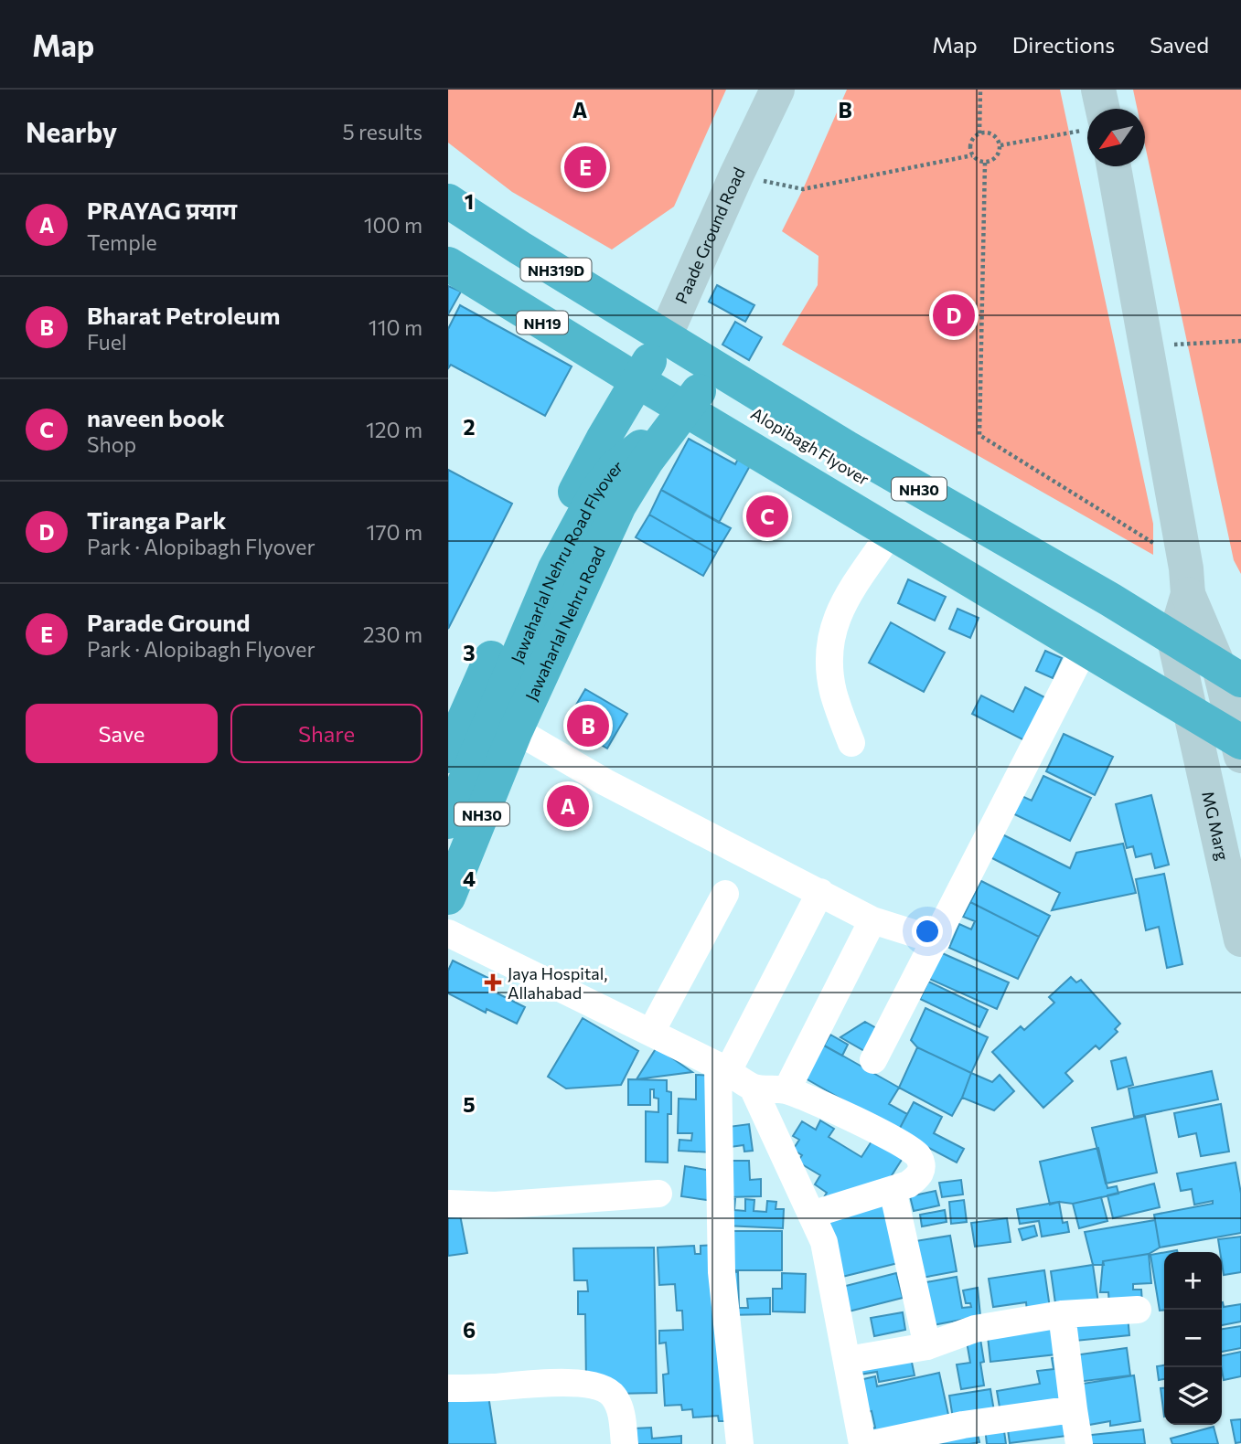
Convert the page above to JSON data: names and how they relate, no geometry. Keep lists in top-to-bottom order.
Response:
{
  "streets": {
    "highway": [
      "Paade Ground Road",
      "NH319D",
      "NH19",
      "Alopibagh Flyover",
      "NH30",
      "Jawaharlal Nehru Road Flyover",
      "Jawaharlal Nehru Road"
    ],
    "street": ["MG Marg"]
  },
  "crossings": [
    ["Paade Ground Road", "NH319D"],
    ["Paade Ground Road", "NH19"],
    ["Paade Ground Road", "NH30"],
    ["NH319D", "NH30"],
    ["Alopibagh Flyover", "Jawaharlal Nehru Road Flyover"],
    ["NH30", "Jawaharlal Nehru Road"],
    ["NH30", "MG Marg"]
  ],
  "places": {
    "health": ["Jaya Hospital, Allahabad"]
  },
  "north": "bottom left",
  "page": {
    "header": "Map",
    "nav": ["Map", "Directions", "Saved"],
    "heading": ["Nearby", "5 results"],
    "pins": [
      "E",
      "D",
      "C",
      "B",
      "A"
    ],
    "list": [
      {
        "mark": "A",
        "name": "PRAYAG प्रयाग",
        "note": "Temple",
        "value": "100 m"
      },
      {
        "mark": "B",
        "name": "Bharat Petroleum",
        "note": "Fuel",
        "value": "110 m"
      },
      {
        "mark": "C",
        "name": "naveen book",
        "note": "Shop",
        "value": "120 m"
      },
      {
        "mark": "D",
        "name": "Tiranga Park",
        "note": "Park · Alopibagh Flyover",
        "value": "170 m"
      },
      {
        "mark": "E",
        "name": "Parade Ground",
        "note": "Park · Alopibagh Flyover",
        "value": "230 m"
      }
    ],
    "buttons": ["Save", "Share"],
    "map_buttons": ["+", "−"]
  },
  "grid": {
    "columns": ["A", "B"],
    "rows": [
      "1",
      "2",
      "3",
      "4",
      "5",
      "6"
    ]
  }
}
